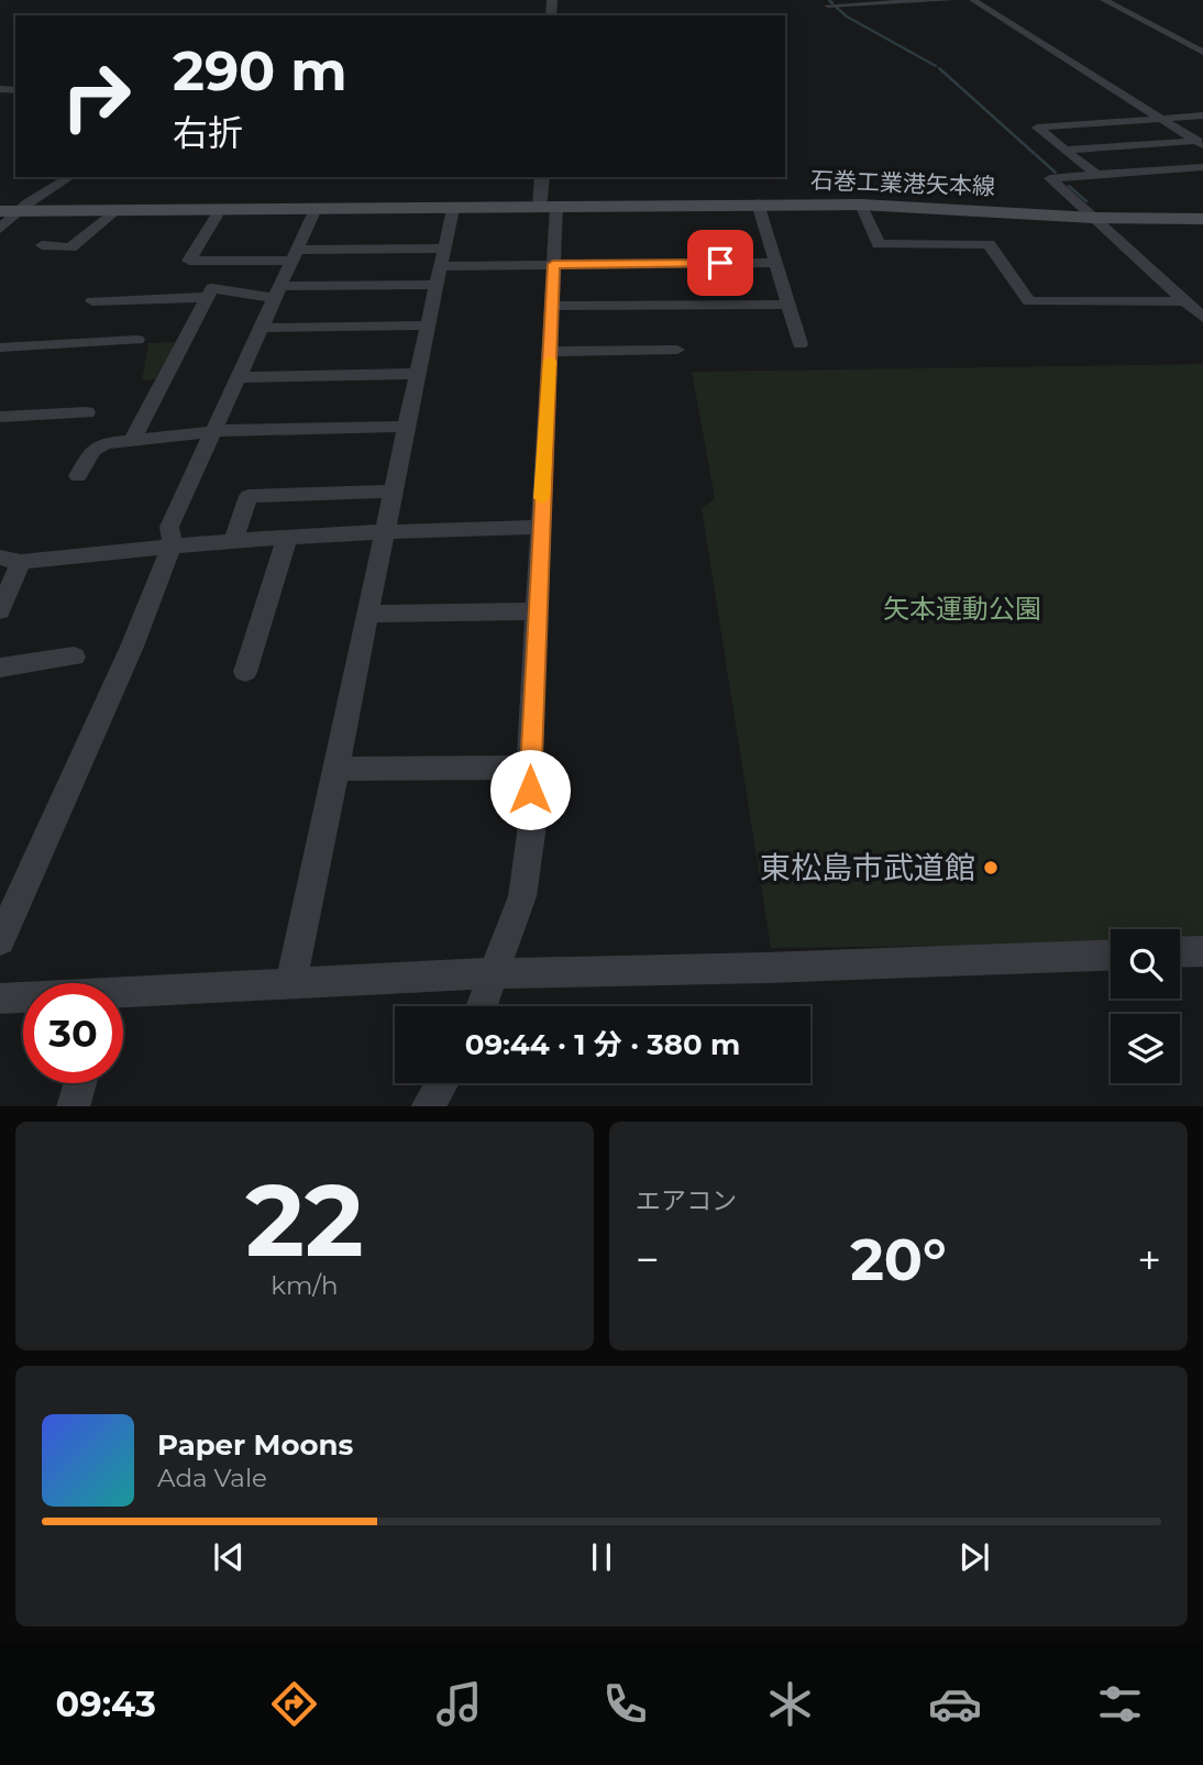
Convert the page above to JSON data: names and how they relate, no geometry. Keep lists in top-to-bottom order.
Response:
{
  "streets": {
    "main road": ["石巻工業港矢本線"]
  },
  "parks": ["矢本運動公園"],
  "places": ["東松島市武道館"],
  "page": {
    "turn": ["290 m", "右折"],
    "limit": "30",
    "trip": "09:44 · 1 分 · 380 m",
    "tile": [
      ["22", "km/h"],
      "エアコン"
    ],
    "heat": ["−", "20°", "+"],
    "song": ["Paper Moons", "Ada Vale"],
    "tabs": "09:43"
  }
}
